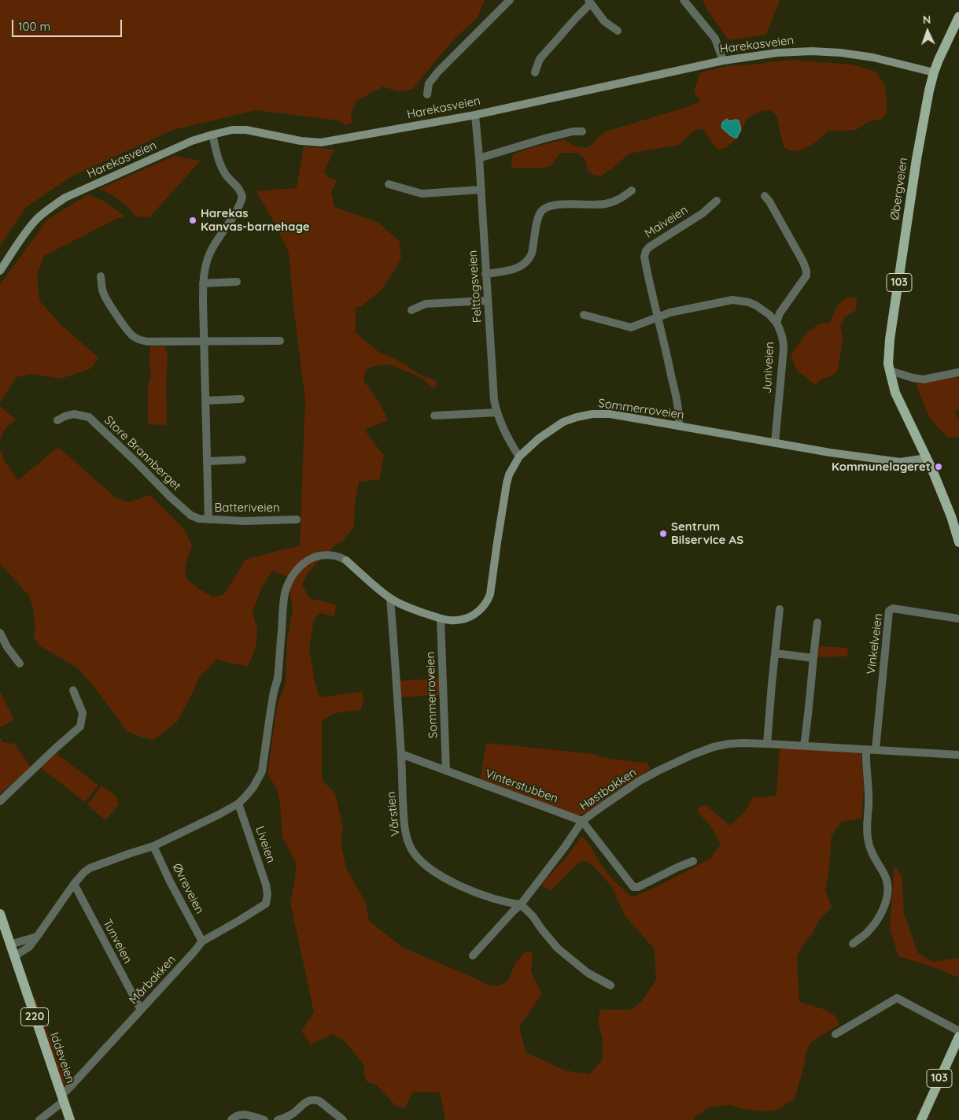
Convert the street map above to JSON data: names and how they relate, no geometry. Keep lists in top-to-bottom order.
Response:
{
  "streets": {
    "main road": [
      "Øbergveien",
      "103",
      "220",
      "Iddeveien"
    ],
    "street": [
      "Harekasveien",
      "Maiveien",
      "Felttogsveien",
      "Juniveien",
      "Sommerroveien",
      "Store Brannberget",
      "Batteriveien",
      "Vinkelveien",
      "Vinterstubben",
      "Høstbakken",
      "Vårstien",
      "Liveien",
      "Øvreveien",
      "Tunveien",
      "Mårbakken"
    ]
  },
  "crossings": [
    ["Harekasveien", "Øbergveien"],
    ["Harekasveien", "Felttogsveien"],
    ["Harekasveien", "Batteriveien"],
    ["Øbergveien", "Sommerroveien"],
    ["Maiveien", "Sommerroveien"],
    ["Felttogsveien", "Sommerroveien"],
    ["Juniveien", "Sommerroveien"],
    ["Sommerroveien", "Vinterstubben"],
    ["Sommerroveien", "Vårstien"],
    ["Sommerroveien", "Liveien"],
    ["Store Brannberget", "Batteriveien"],
    ["Vinkelveien", "Høstbakken"],
    ["Vinterstubben", "Høstbakken"],
    ["Vinterstubben", "Vårstien"],
    ["Høstbakken", "Vårstien"],
    ["Liveien", "Mårbakken"],
    ["Øvreveien", "Mårbakken"],
    ["Tunveien", "Mårbakken"],
    ["Mårbakken", "Iddeveien"]
  ],
  "places": ["Harekas Kanvas-barnehage", "Kommunelageret", "Sentrum Bilservice AS"],
  "scale_bar": "100 m",
  "north": "top"
}
